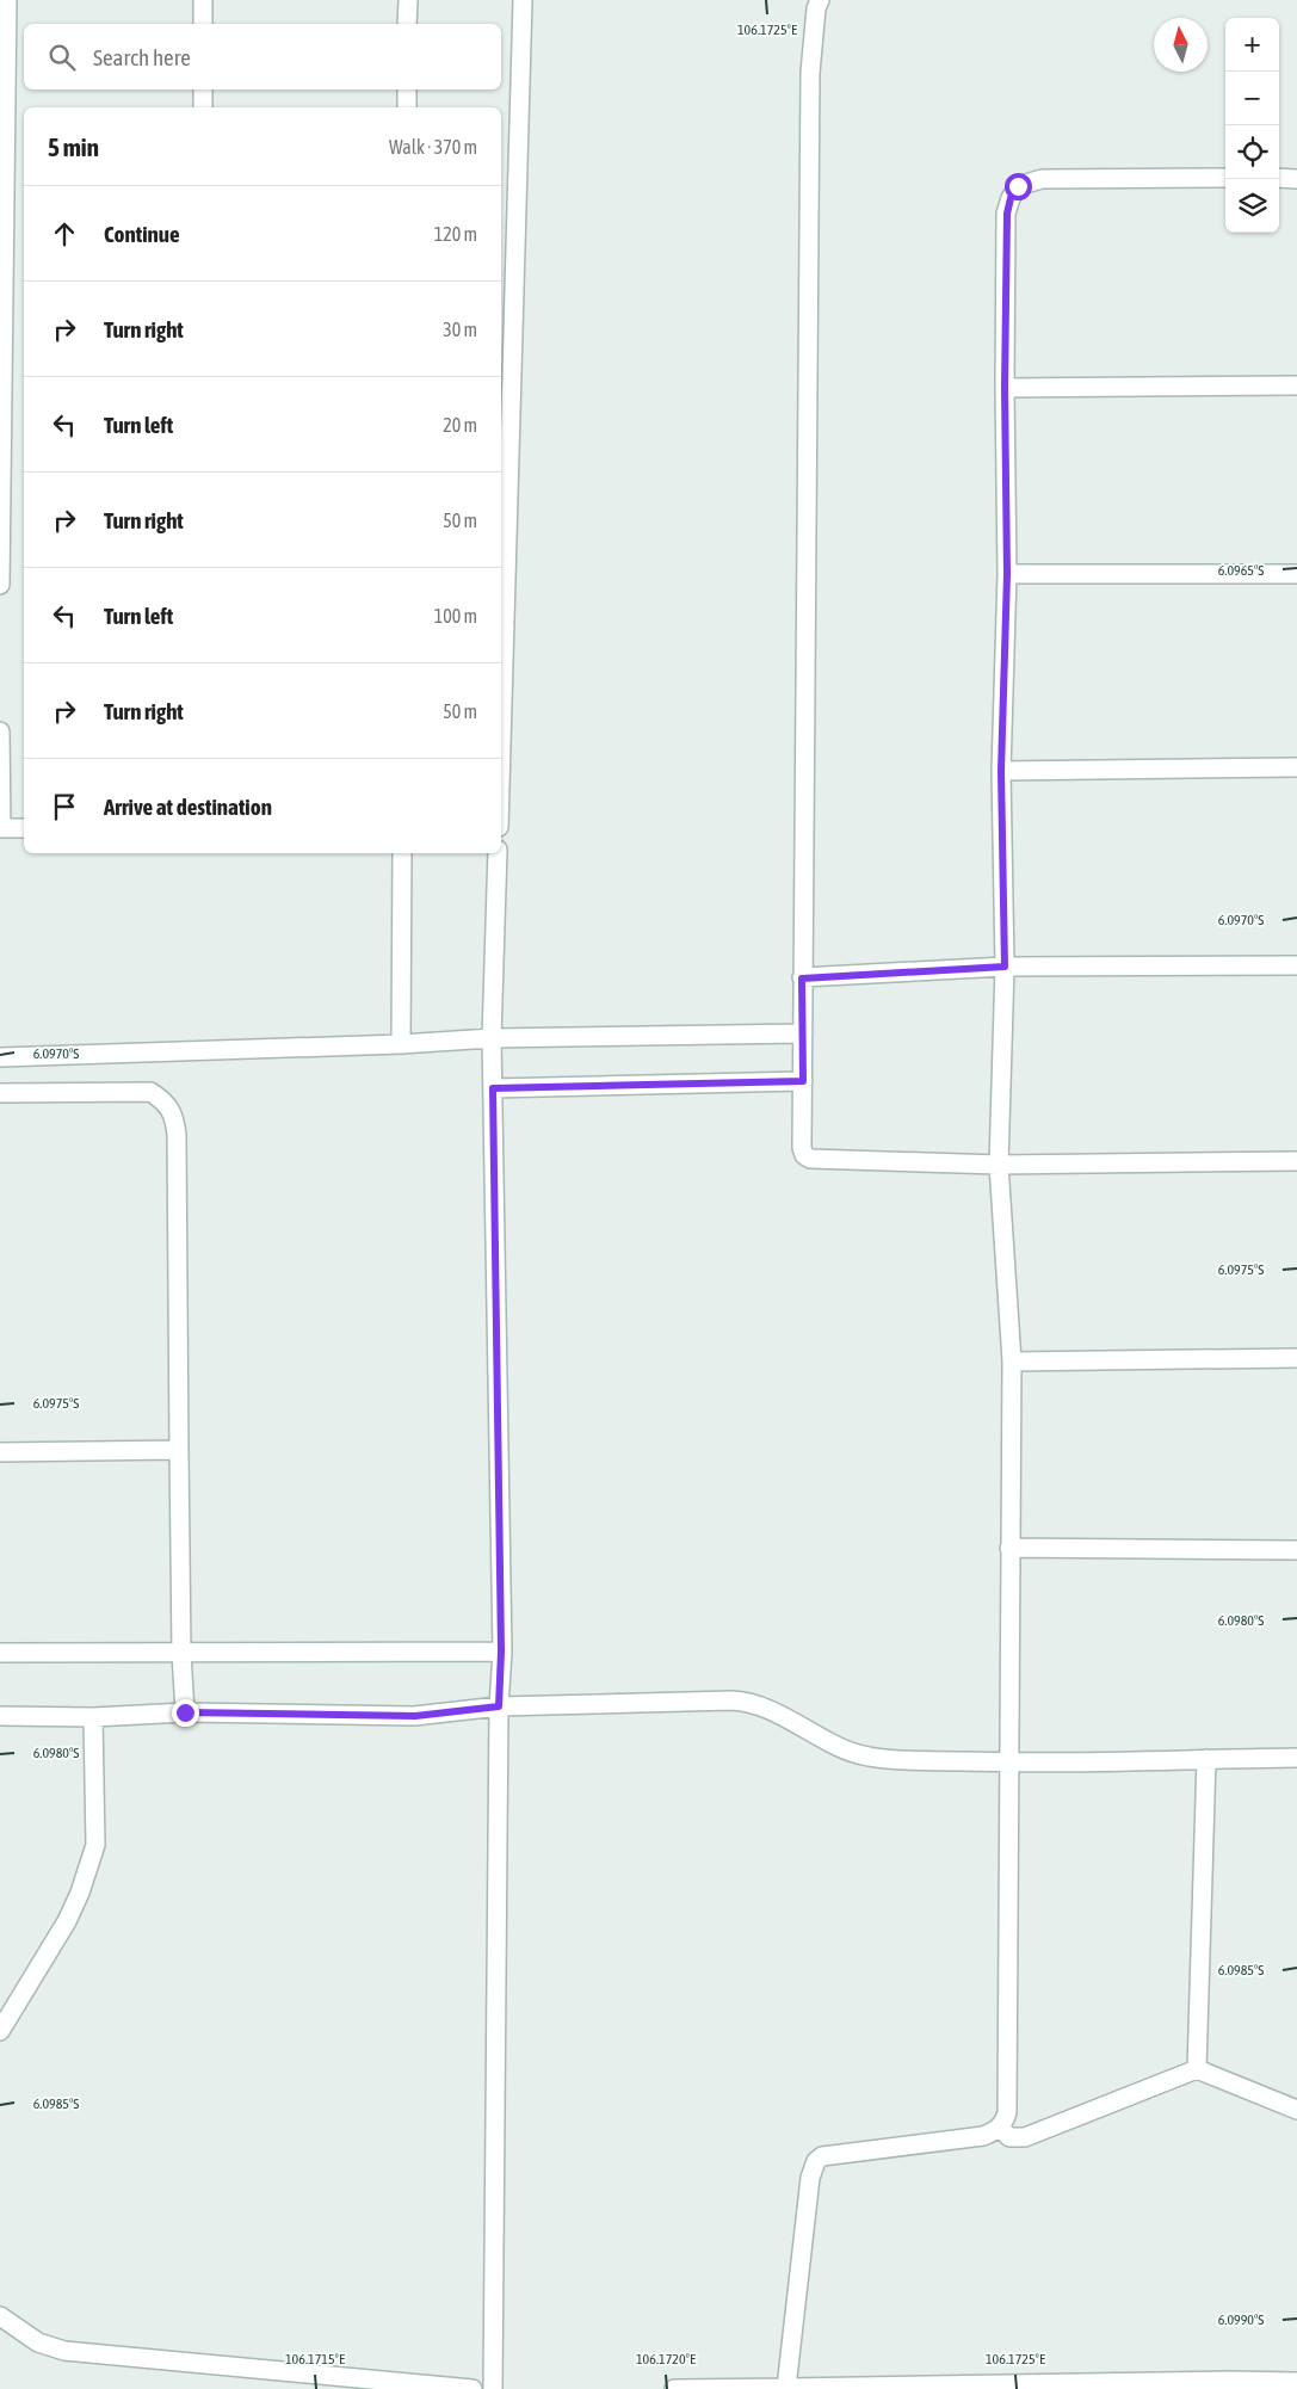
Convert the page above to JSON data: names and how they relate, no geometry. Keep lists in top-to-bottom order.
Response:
{
  "north": "top",
  "page": {
    "map_buttons": ["+", "−"],
    "search": "Search here",
    "heading": ["5 min", "Walk · 370 m"],
    "list": [
      ["Continue", "120 m"],
      ["Turn right", "30 m"],
      ["Turn left", "20 m"],
      ["Turn right", "50 m"],
      ["Turn left", "100 m"],
      ["Turn right", "50 m"],
      "Arrive at destination"
    ]
  },
  "coordinates": [
    "106.1725°E",
    "6.0965°S",
    "6.0970°S",
    "6.0975°S",
    "6.0980°S",
    "6.0985°S",
    "6.0990°S",
    "106.1715°E",
    "106.1720°E"
  ]
}
